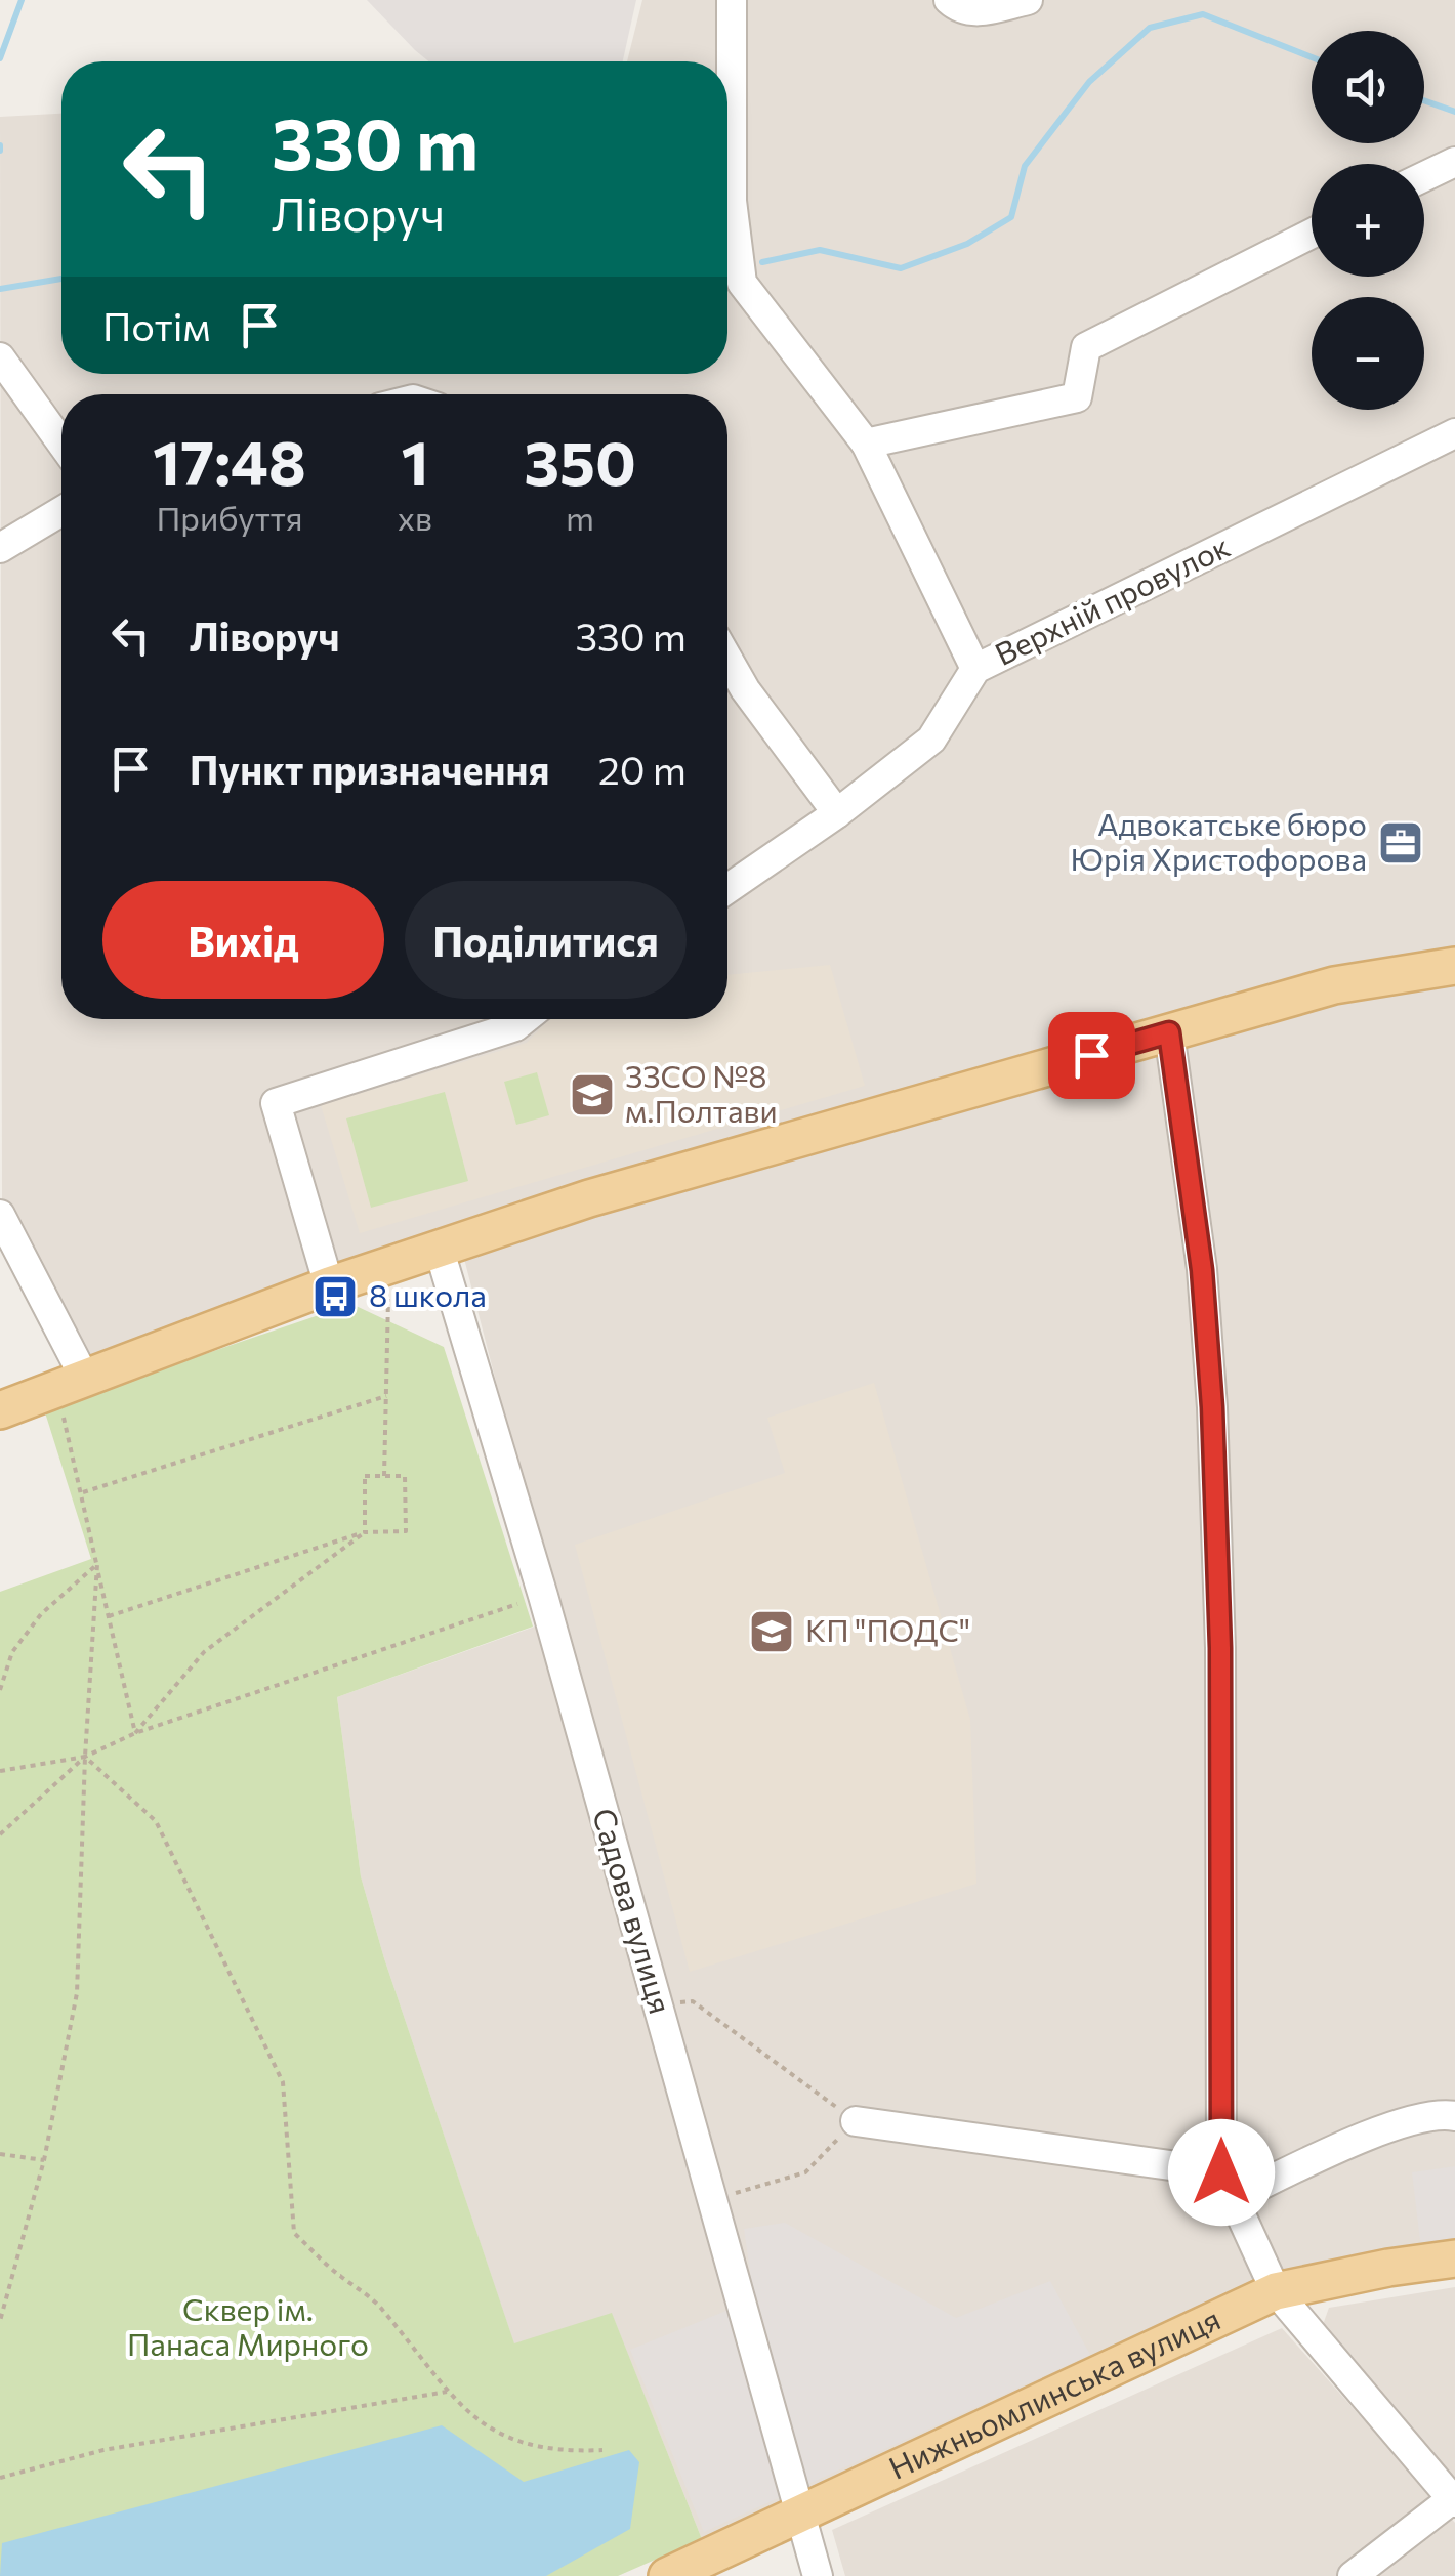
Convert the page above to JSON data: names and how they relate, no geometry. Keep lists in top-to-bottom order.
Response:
{
  "streets": {
    "main road": ["Нижньомлинська вулиця"],
    "street": ["Верхній провулок", "Садова вулиця"]
  },
  "crossings": [
    ["Садова вулиця", "Нижньомлинська вулиця"]
  ],
  "parks": ["Сквер ім. Панаса Мирного"],
  "places": {
    "office": ["Адвокатське бюро Юрія Христофорова"],
    "school or university": ["ЗЗСО №8 м.Полтави", "КП \"ПОДС\""],
    "bus stop": ["8 школа"]
  },
  "page": {
    "map_buttons": ["+", "−"],
    "turn": ["330 m", "Ліворуч"],
    "then": "Потім",
    "eta": [
      "17:48",
      "Прибуття",
      "1",
      "хв",
      "350",
      "m"
    ],
    "list": [
      {
        "name": "Ліворуч",
        "value": "330 m"
      },
      {
        "name": "Пункт призначення",
        "value": "20 m"
      }
    ],
    "buttons": ["Вихід", "Поділитися"]
  }
}
